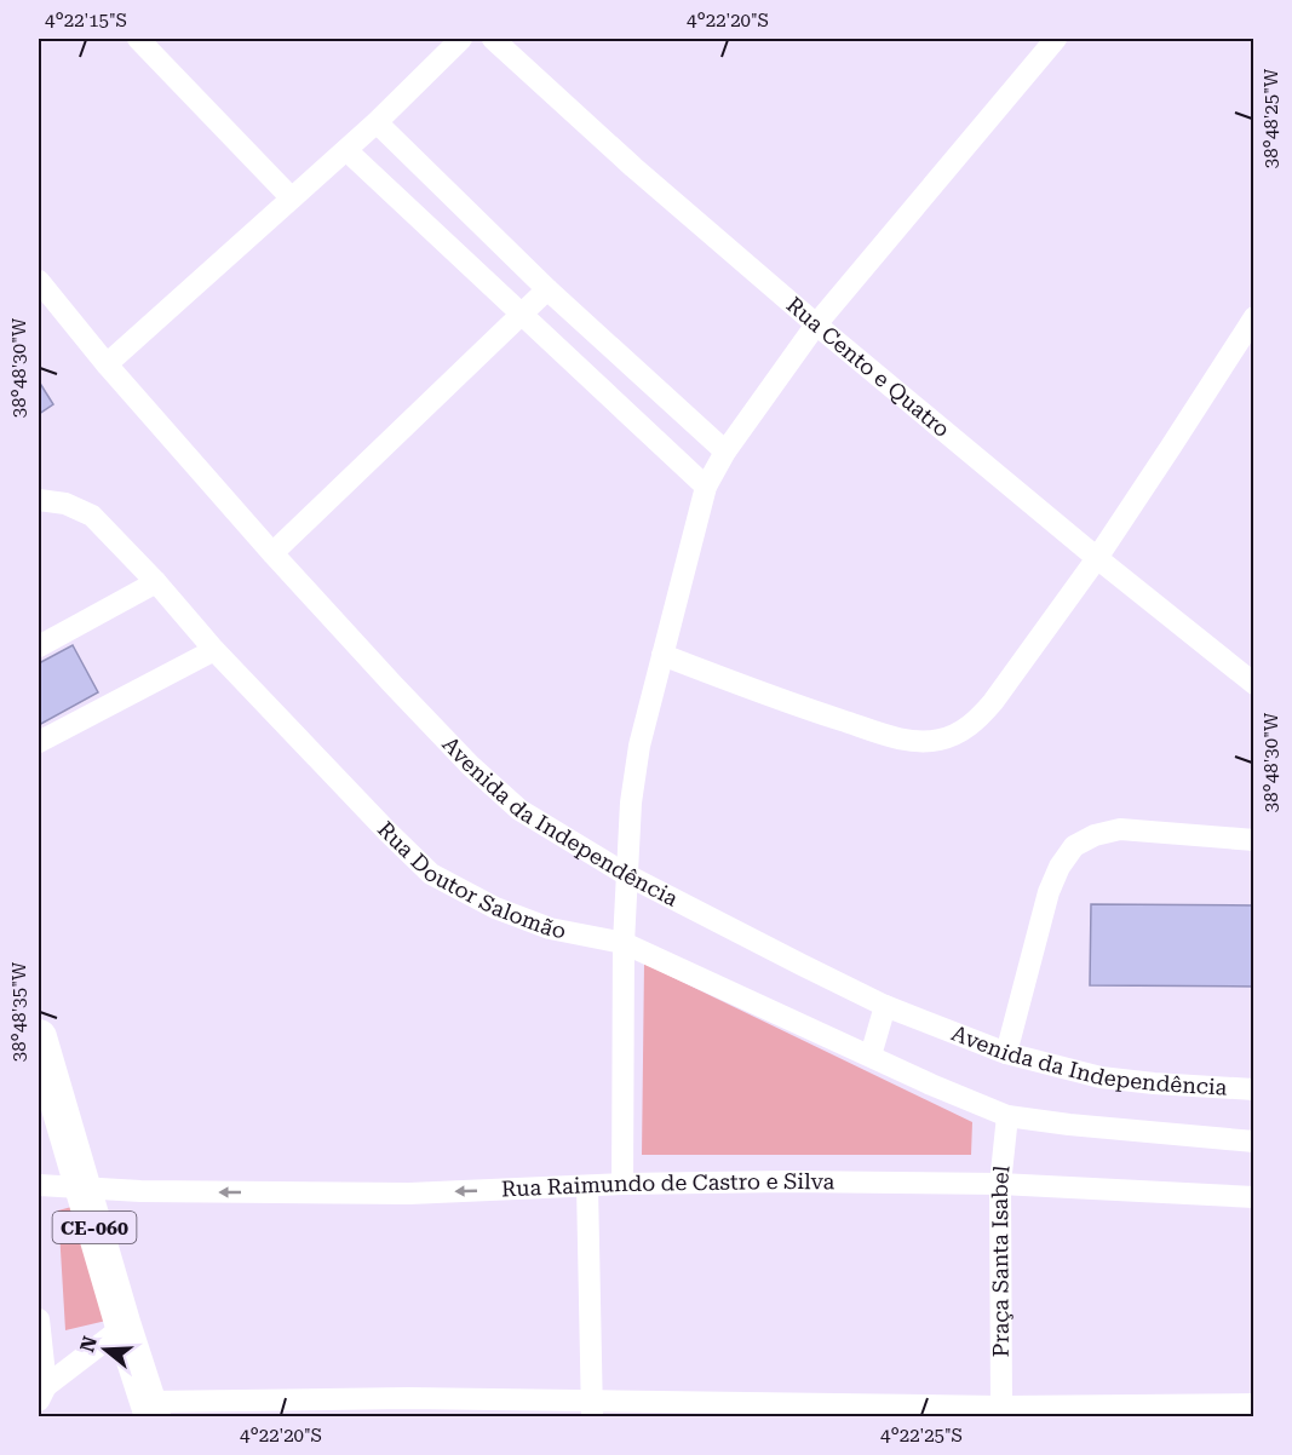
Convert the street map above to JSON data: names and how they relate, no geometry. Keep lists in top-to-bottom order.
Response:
{
  "streets": {
    "main road": ["CE-060"],
    "street": [
      "Rua Cento e Quatro",
      "Avenida da Independência",
      "Rua Doutor Salomão",
      "Rua Raimundo de Castro e Silva",
      "Praça Santa Isabel"
    ]
  },
  "crossings": [
    ["Rua Doutor Salomão", "Praça Santa Isabel"],
    ["Rua Raimundo de Castro e Silva", "CE-060"],
    ["Rua Raimundo de Castro e Silva", "Praça Santa Isabel"]
  ],
  "one_way": ["Rua Raimundo de Castro e Silva"],
  "north": "left",
  "coordinates": [
    "4°22'15\"S",
    "4°22'20\"S",
    "38°48'25\"W",
    "38°48'30\"W",
    "38°48'35\"W",
    "4°22'25\"S"
  ]
}
